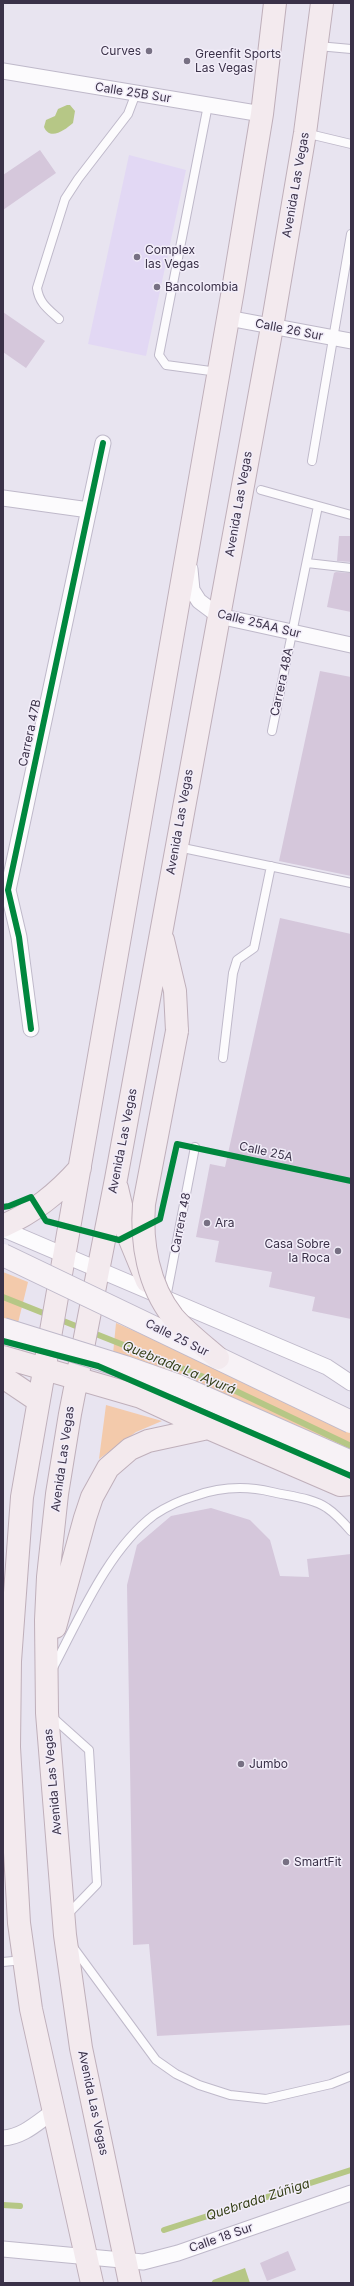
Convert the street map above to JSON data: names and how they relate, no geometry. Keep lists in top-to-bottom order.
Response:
{
  "streets": {
    "main road": ["Avenida Las Vegas", "Calle 25 Sur"],
    "street": [
      "Calle 25B Sur",
      "Calle 26 Sur",
      "Calle 25AA Sur",
      "Carrera 47B",
      "Calle 18 Sur"
    ],
    "lane": ["Carrera 48A", "Carrera 48"],
    "cycle path": ["Calle 25A"]
  },
  "crossings": [
    ["Avenida Las Vegas", "Calle 26 Sur"],
    ["Avenida Las Vegas", "Calle 25AA Sur"],
    ["Avenida Las Vegas", "Calle 18 Sur"],
    ["Calle 25AA Sur", "Carrera 48A"]
  ],
  "water": ["Quebrada La Ayurá", "Quebrada Zúñiga"],
  "places": [
    "Curves",
    "Greenfit Sports Las Vegas",
    "Complex las Vegas",
    "Bancolombia",
    "Ara",
    "Casa Sobre la Roca",
    "Jumbo",
    "SmartFit"
  ]
}
